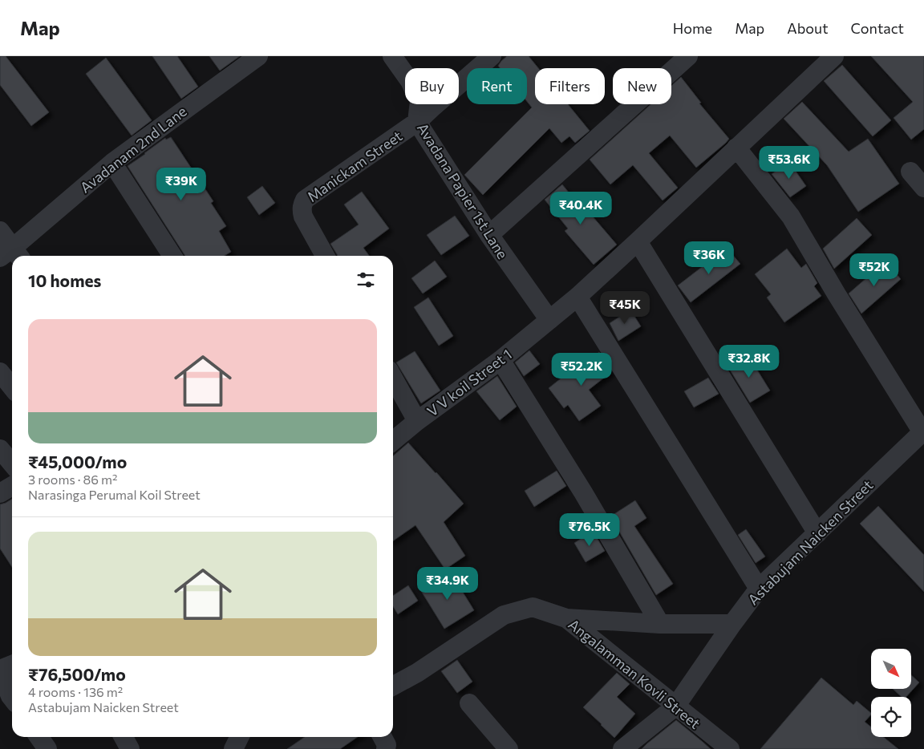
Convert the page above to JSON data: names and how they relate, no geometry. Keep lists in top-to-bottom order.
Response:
{
  "streets": {
    "street": [
      "Avadanam 2nd Lane",
      "Manickam Street",
      "Avadana Papier 1st Lane",
      "V V koil Street 1",
      "Astabujam Naicken Street",
      "Angalamman Kovli Street"
    ]
  },
  "crossings": [
    ["Manickam Street", "Avadana Papier 1st Lane"],
    ["Avadana Papier 1st Lane", "V V koil Street 1"],
    ["Astabujam Naicken Street", "Angalamman Kovli Street"]
  ],
  "north": "bottom right",
  "page": {
    "header": "Map",
    "nav": [
      "Home",
      "Map",
      "About",
      "Contact"
    ],
    "chip": [
      "Buy",
      "Rent",
      "Filters",
      "New"
    ],
    "price": [
      "₹53.6K",
      "₹39K",
      "₹40.4K",
      "₹36K",
      "₹52K",
      "₹45K",
      "₹32.8K",
      "₹52.2K",
      "₹76.5K",
      "₹34.9K"
    ],
    "heading": "10 homes",
    "list": [
      {
        "name": "₹45,000/mo",
        "note": "3 rooms · 86 m² · Narasinga Perumal Koil Street"
      },
      {
        "name": "₹76,500/mo",
        "note": "4 rooms · 136 m² · Astabujam Naicken Street"
      }
    ]
  }
}
